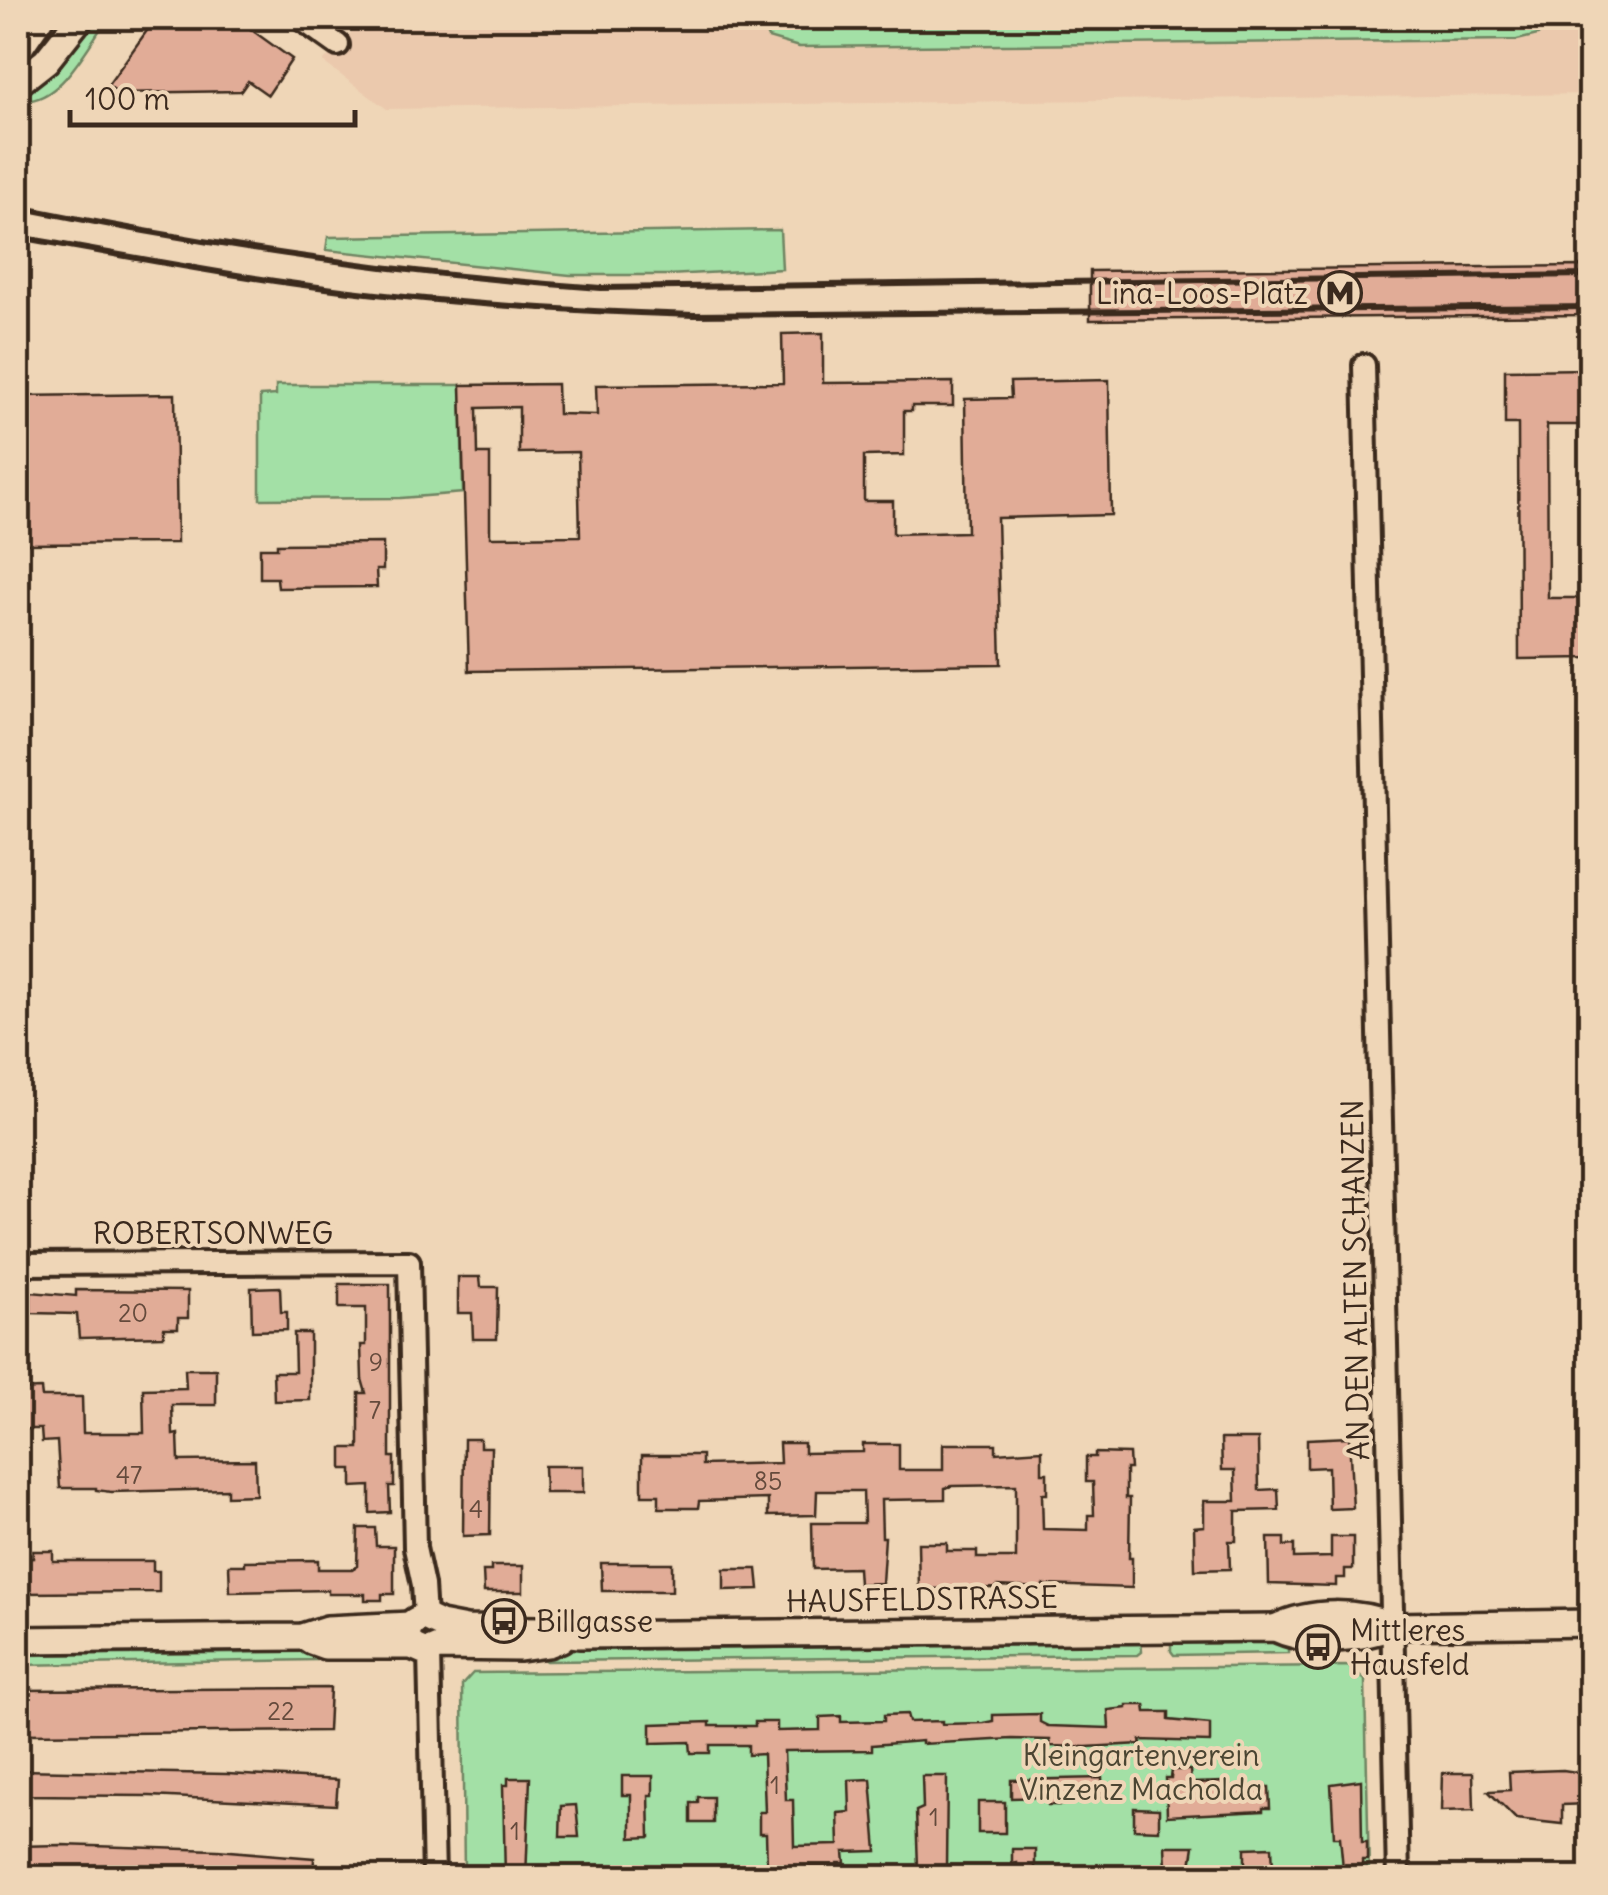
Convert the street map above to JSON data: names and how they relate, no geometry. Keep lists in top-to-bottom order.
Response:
{
  "streets": {
    "street": ["ROBERTSONWEG", "AN DEN ALTEN SCHANZEN", "HAUSFELDSTRASSE"]
  },
  "crossings": [
    ["ROBERTSONWEG", "HAUSFELDSTRASSE"],
    ["AN DEN ALTEN SCHANZEN", "HAUSFELDSTRASSE"]
  ],
  "parks": ["Kleingartenverein Vinzenz Macholda"],
  "places": {
    "metro station": ["Lina-Loos-Platz"],
    "bus stop": ["Billgasse", "Mittleres Hausfeld"]
  },
  "house_numbers": [
    "20",
    "9",
    "7",
    "47",
    "85",
    "4",
    "22",
    "1",
    "1",
    "1"
  ],
  "scale_bar": "100 m"
}
